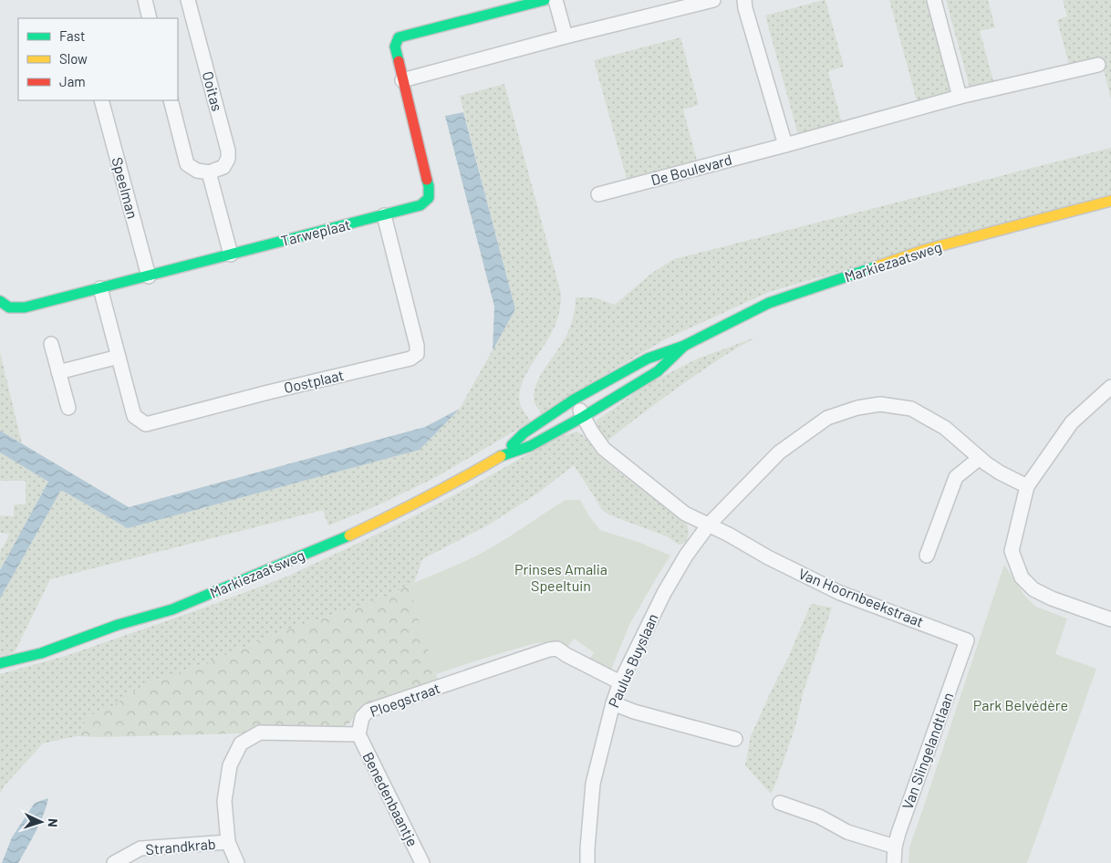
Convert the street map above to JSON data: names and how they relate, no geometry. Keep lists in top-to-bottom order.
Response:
{
  "streets": {
    "main road": ["Tarweplaat", "Markiezaatsweg"],
    "street": [
      "Ooitas",
      "De Boulevard",
      "Speelman",
      "Oostplaat",
      "Van Hoornbeekstraat",
      "Paulus Buyslaan",
      "Ploegstraat",
      "Van Slingelandtlaan",
      "Benedenbaantje",
      "Strandkrab"
    ]
  },
  "crossings": [
    ["Speelman", "Tarweplaat"],
    ["Tarweplaat", "Oostplaat"],
    ["Van Hoornbeekstraat", "Paulus Buyslaan"],
    ["Van Hoornbeekstraat", "Van Slingelandtlaan"],
    ["Paulus Buyslaan", "Ploegstraat"],
    ["Ploegstraat", "Benedenbaantje"],
    ["Ploegstraat", "Strandkrab"]
  ],
  "parks": ["Prinses Amalia Speeltuin", "Park Belvédère"],
  "legend": ["Fast", "Slow", "Jam"],
  "north": "right"
}
